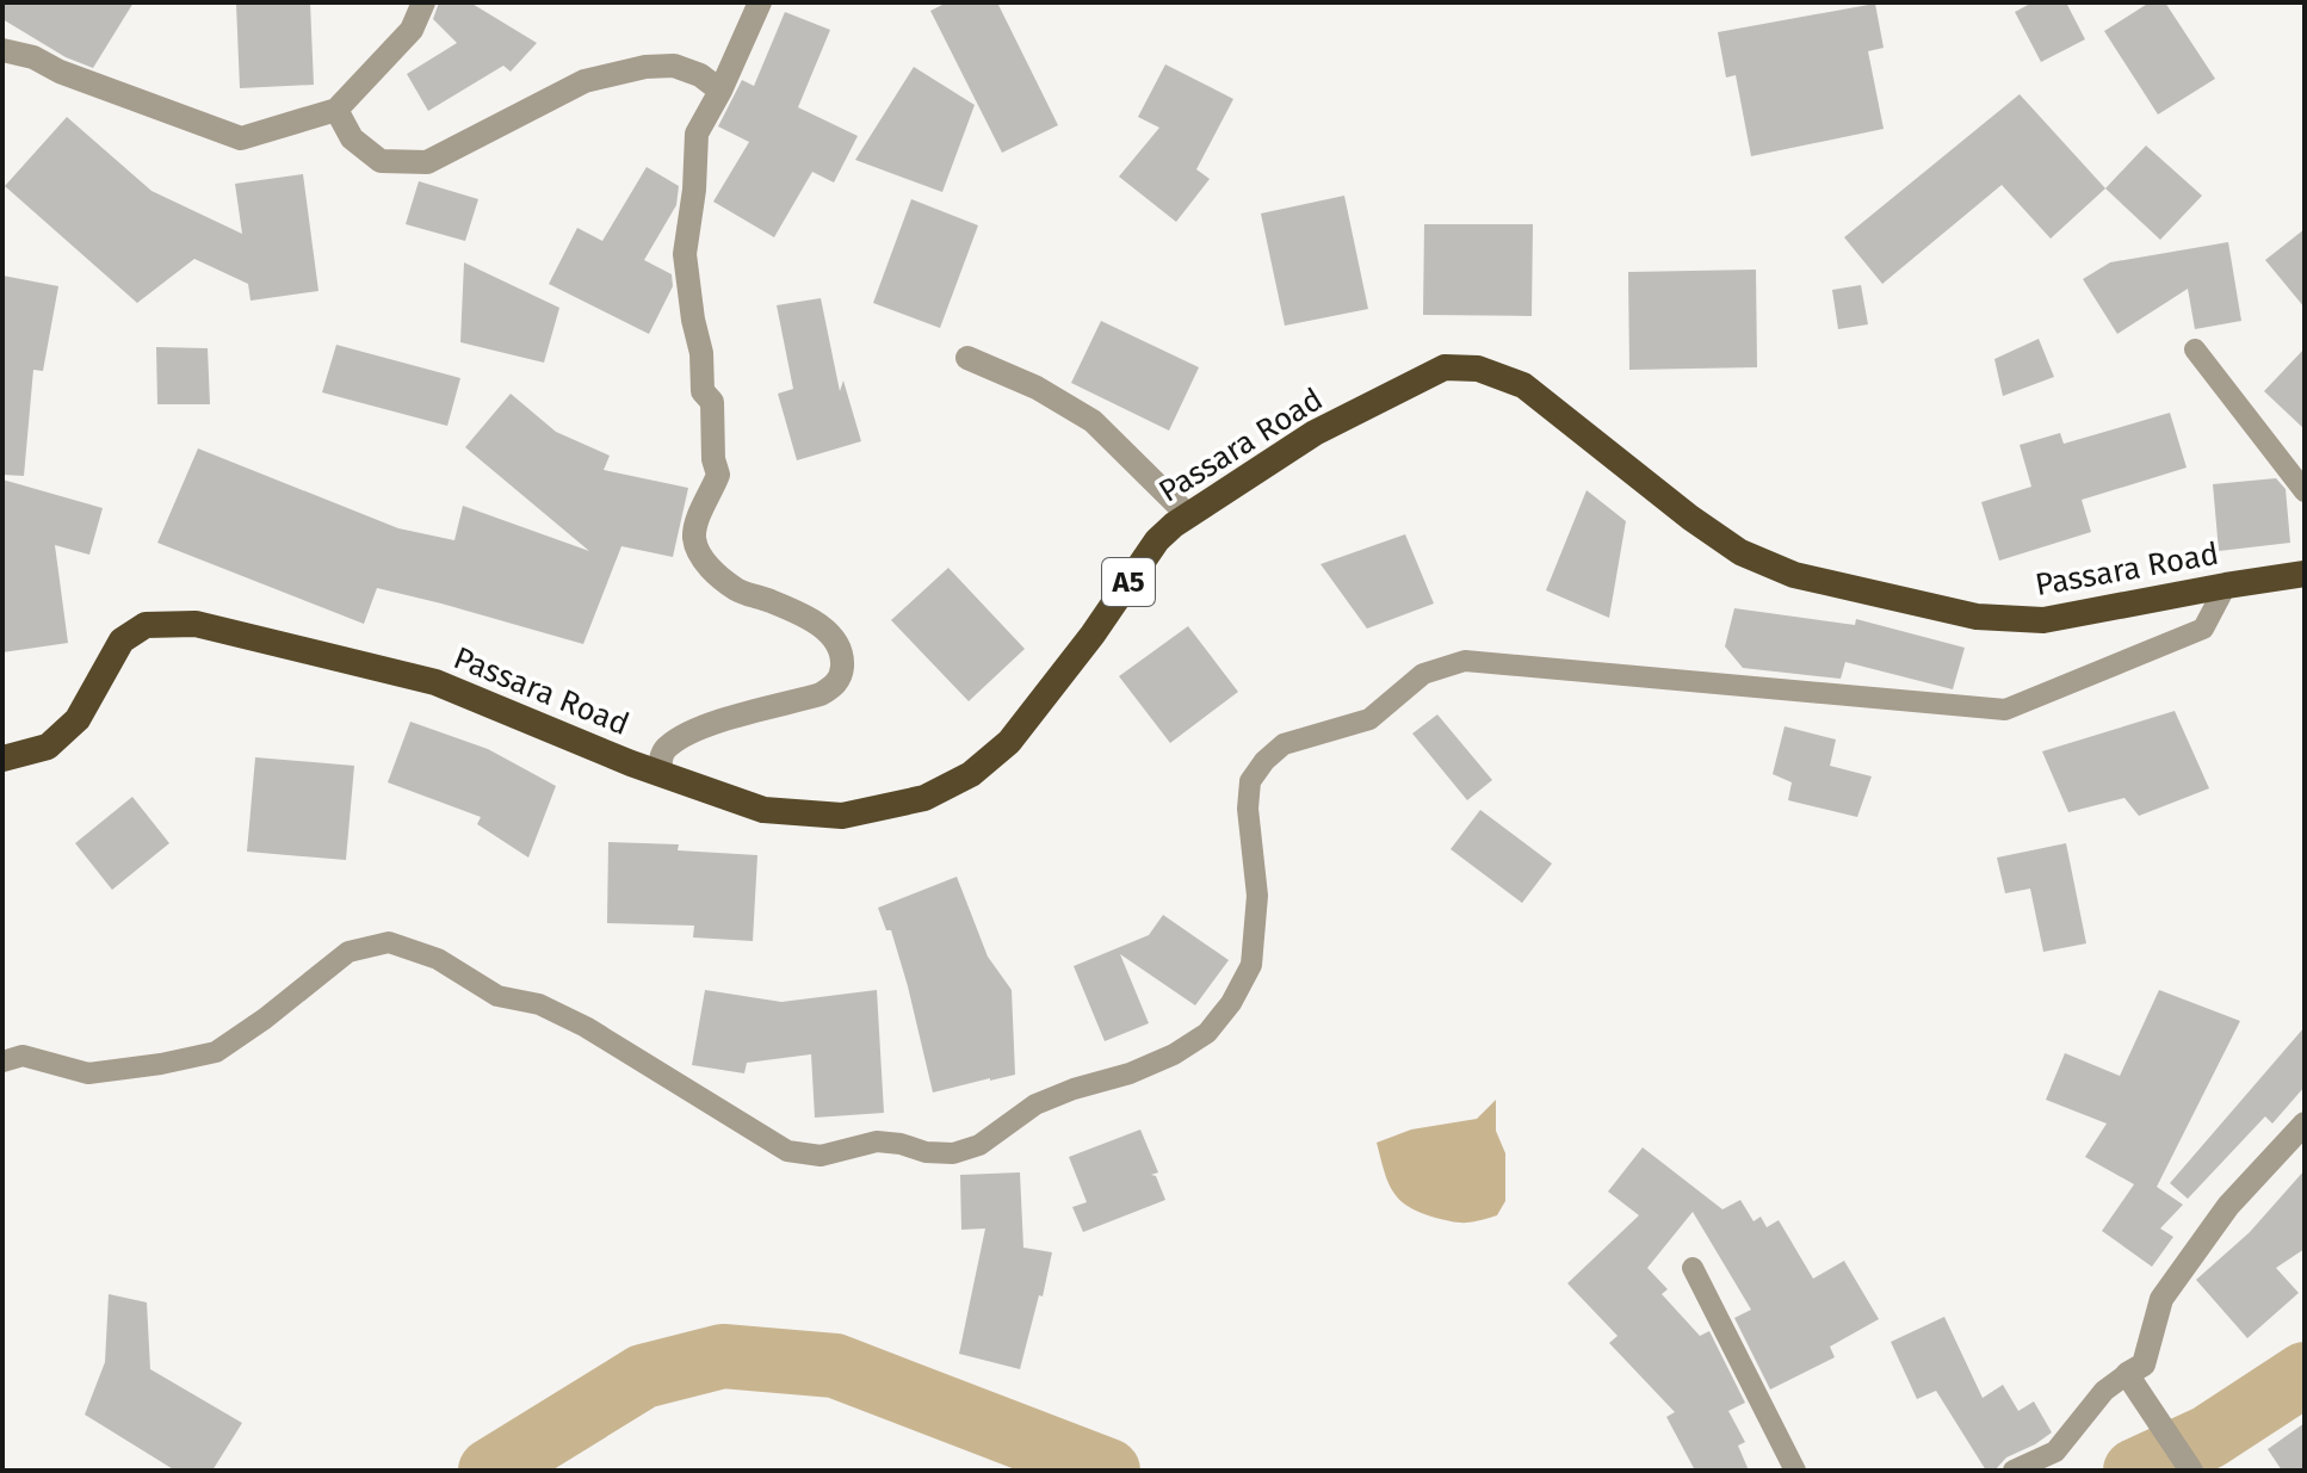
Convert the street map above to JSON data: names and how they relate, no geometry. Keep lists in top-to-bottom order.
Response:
{
  "streets": {
    "highway": ["Passara Road", "A5"]
  }
}
